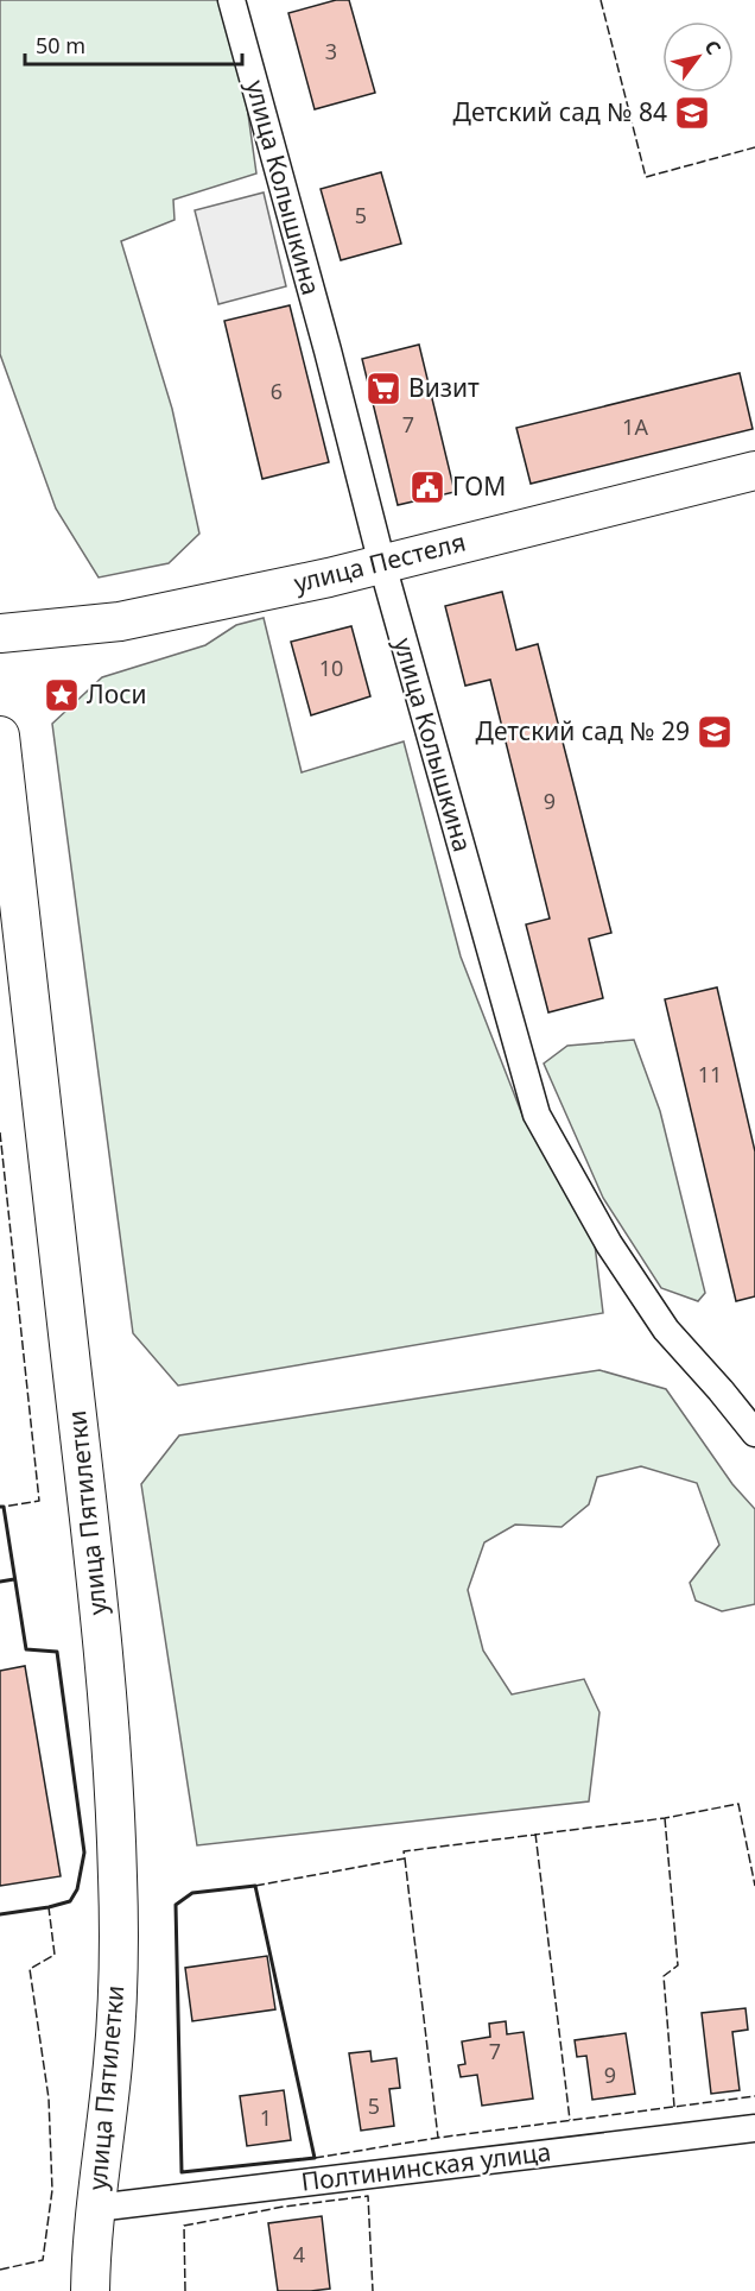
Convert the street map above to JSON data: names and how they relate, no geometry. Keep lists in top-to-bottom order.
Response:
{
  "streets": {
    "main road": ["улица Пестеля", "улица Пятилетки"],
    "street": ["улица Колышкина", "Полтининская улица"]
  },
  "crossings": [
    ["улица Колышкина", "улица Пестеля"],
    ["улица Пятилетки", "Полтининская улица"]
  ],
  "places": {
    "school or university": ["Детский сад № 84", "Детский сад № 29"],
    "supermarket": ["Визит"],
    "public building": ["ГОМ"],
    "place": ["Лоси"]
  },
  "house_numbers": [
    "3",
    "5",
    "6",
    "7",
    "1А",
    "10",
    "9",
    "11",
    "7",
    "9",
    "5",
    "1",
    "4"
  ],
  "scale_bar": "50 m",
  "north": "top right"
}
